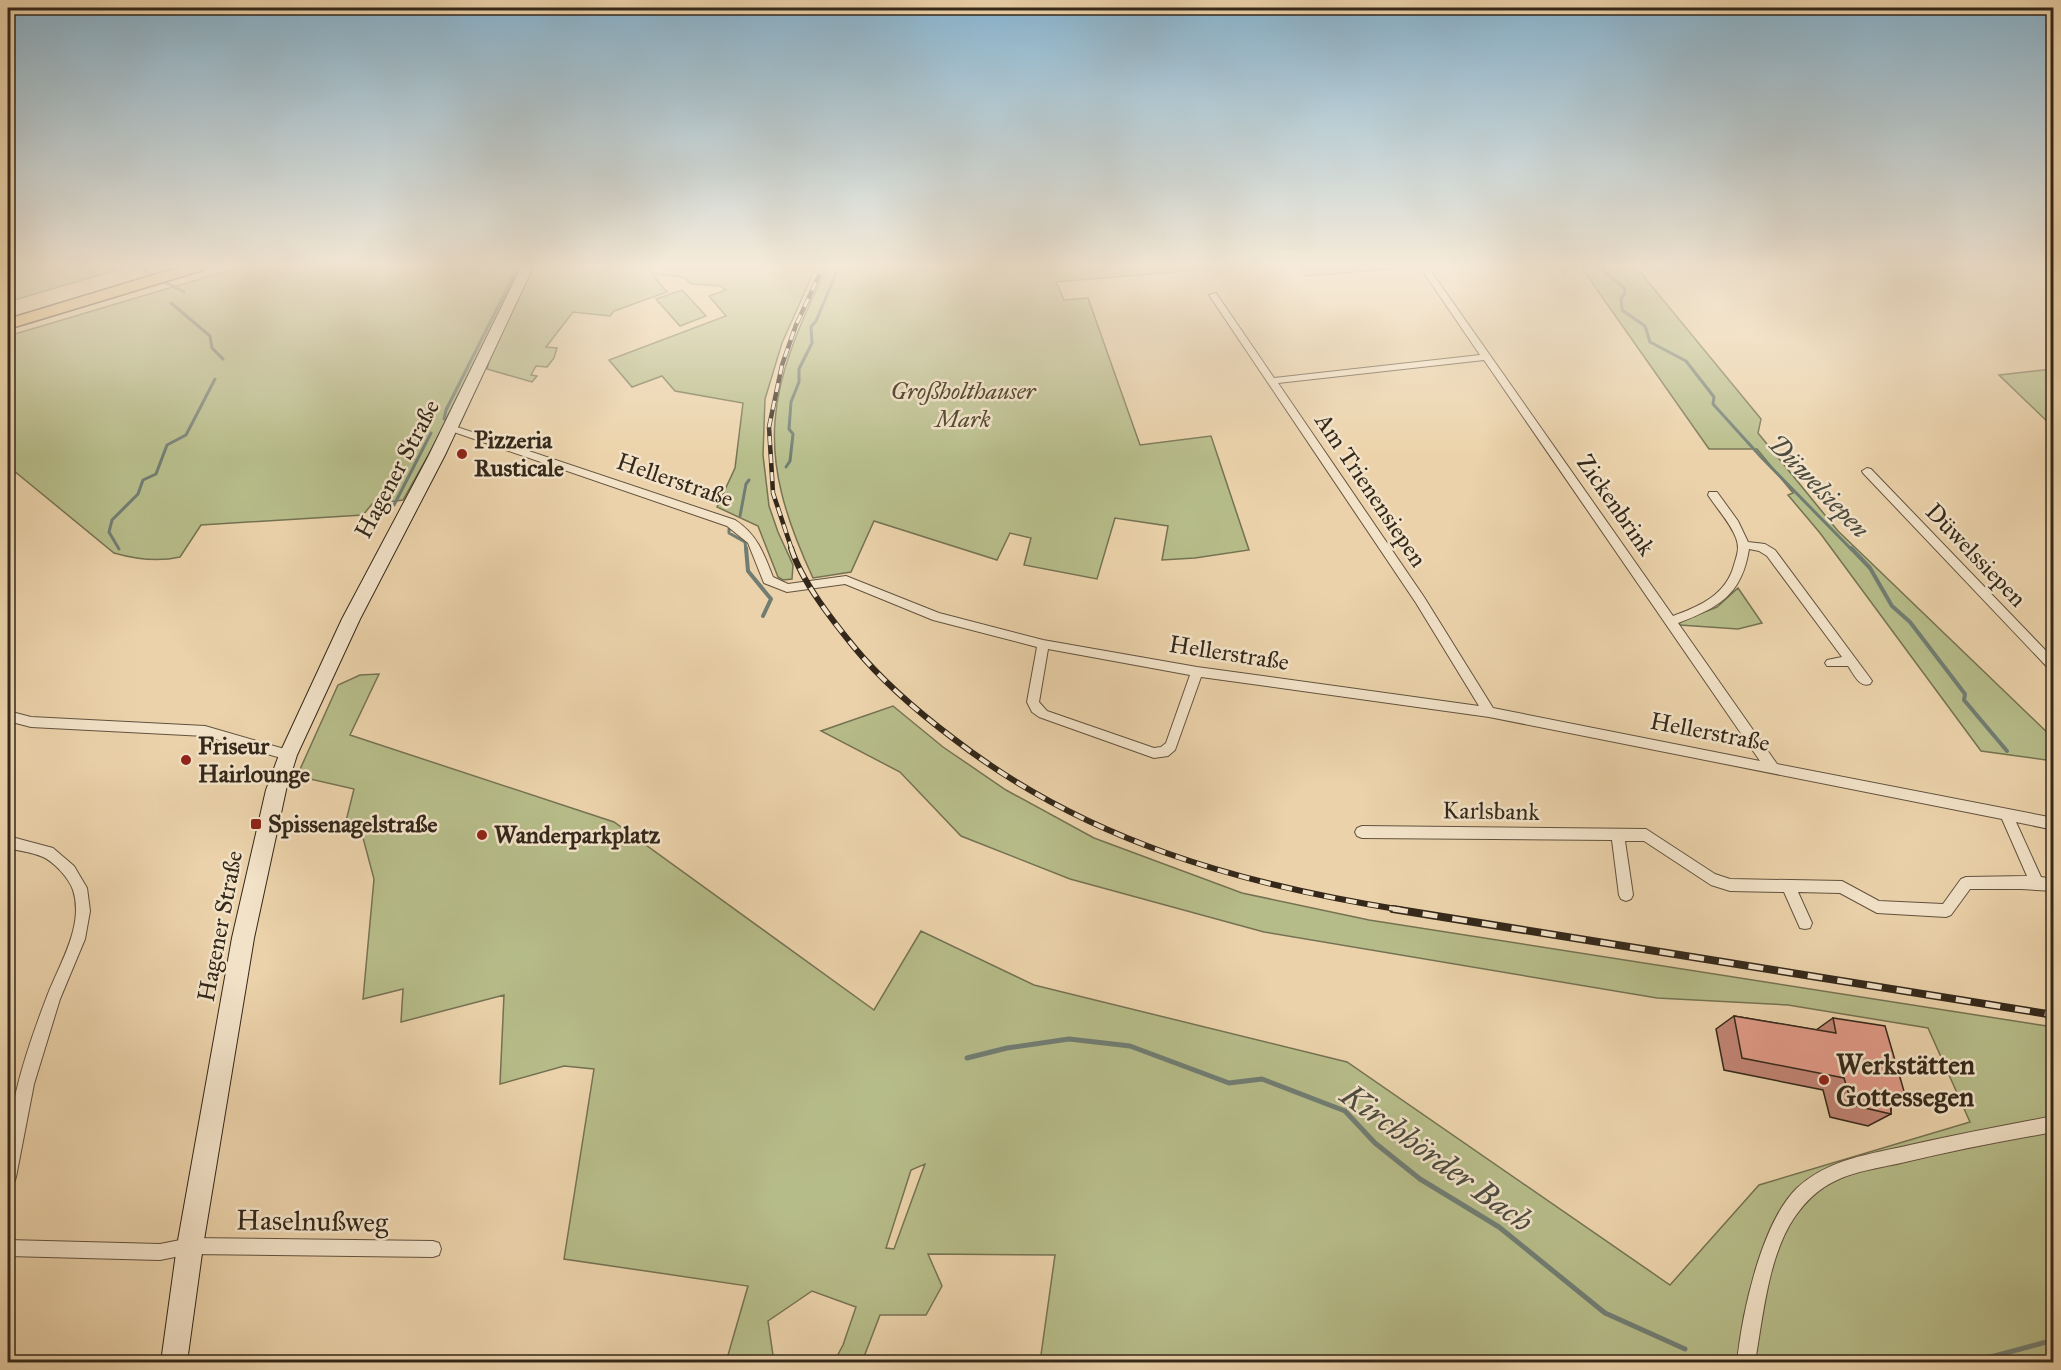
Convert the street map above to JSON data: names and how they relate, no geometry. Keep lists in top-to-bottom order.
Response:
{
  "streets": {
    "main road": ["Hagener Straße"],
    "street": [
      "Hellerstraße",
      "Am Trienensiepen",
      "Zickenbrink",
      "Düwelssiepen",
      "Karlsbank",
      "Haselnußweg"
    ]
  },
  "crossings": [
    ["Hagener Straße", "Hellerstraße"],
    ["Hagener Straße", "Haselnußweg"],
    ["Hellerstraße", "Am Trienensiepen"],
    ["Hellerstraße", "Zickenbrink"]
  ],
  "water": ["Düwelsiepen", "Kirchhörder Bach"],
  "parks": ["Großholthauser Mark"],
  "places": {
    "other": [
      "Pizzeria Rusticale",
      "Friseur Hairlounge",
      "Wanderparkplatz",
      "Werkstätten Gottessegen"
    ],
    "transit": ["Spissenagelstraße"]
  }
}
